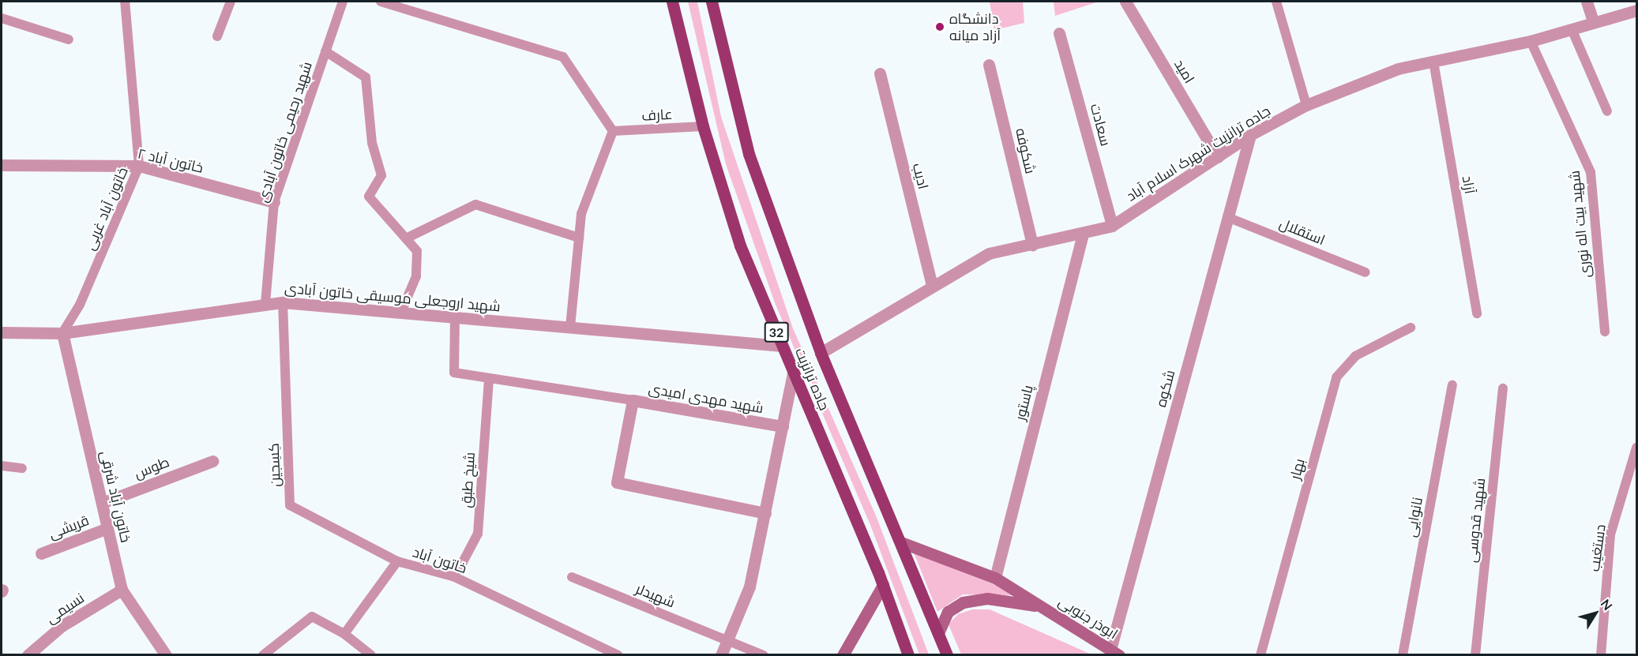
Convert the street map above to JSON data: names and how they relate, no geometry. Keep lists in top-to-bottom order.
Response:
{
  "streets": {
    "main road": ["32", "جاده ترانزیت"],
    "street": [
      "امید",
      "سعادت",
      "شکوفه",
      "جاده ترانزیت شهرک اسلام آباد",
      "خاتون آباد ۲",
      "ادیب",
      "شهید اروجعلی موسیقی خاتون آبادی",
      "شکوه",
      "شهید مهدی امیدی",
      "پاستور",
      "طوس",
      "خاتون آباد شرقی",
      "قریشی",
      "نسیمی",
      "ابوذر جنوبی"
    ],
    "lane": [
      "عارف",
      "شهید رحیمی خاتون آبادی",
      "آزاد",
      "خاتون آباد غربی",
      "شهید بیت اله نوری",
      "استقلال",
      "کِسِجین",
      "بهار",
      "شیخ طبق",
      "نانوایی",
      "شهید قدوسی",
      "دستغیب",
      "خاتون آباد",
      "شهیدلر"
    ]
  },
  "crossings": [
    ["امید", "جاده ترانزیت شهرک اسلام آباد"],
    ["عارف", "جاده ترانزیت"],
    ["سعادت", "جاده ترانزیت شهرک اسلام آباد"],
    ["شهید رحیمی خاتون آبادی", "خاتون آباد ۲"],
    ["شهید رحیمی خاتون آبادی", "شهید اروجعلی موسیقی خاتون آبادی"],
    ["شکوفه", "جاده ترانزیت شهرک اسلام آباد"],
    ["جاده ترانزیت شهرک اسلام آباد", "ادیب"],
    ["جاده ترانزیت شهرک اسلام آباد", "آزاد"],
    ["جاده ترانزیت شهرک اسلام آباد", "شهید بیت اله نوری"],
    ["جاده ترانزیت شهرک اسلام آباد", "جاده ترانزیت"],
    ["جاده ترانزیت شهرک اسلام آباد", "شکوه"],
    ["جاده ترانزیت شهرک اسلام آباد", "پاستور"],
    ["خاتون آباد ۲", "خاتون آباد غربی"],
    ["خاتون آباد غربی", "شهید اروجعلی موسیقی خاتون آبادی"],
    ["خاتون آباد غربی", "خاتون آباد شرقی"],
    ["استقلال", "شکوه"],
    ["شهید اروجعلی موسیقی خاتون آبادی", "جاده ترانزیت"],
    ["شهید اروجعلی موسیقی خاتون آبادی", "کِسِجین"],
    ["شهید اروجعلی موسیقی خاتون آبادی", "خاتون آباد شرقی"],
    ["جاده ترانزیت", "ابوذر جنوبی"],
    ["شکوه", "ابوذر جنوبی"],
    ["پاستور", "ابوذر جنوبی"],
    ["کِسِجین", "خاتون آباد"],
    ["طوس", "خاتون آباد شرقی"],
    ["شیخ طبق", "خاتون آباد"],
    ["خاتون آباد شرقی", "قریشی"],
    ["خاتون آباد شرقی", "نسیمی"]
  ],
  "places": ["دانشگاه آزاد میانه"],
  "north": "top right"
}
